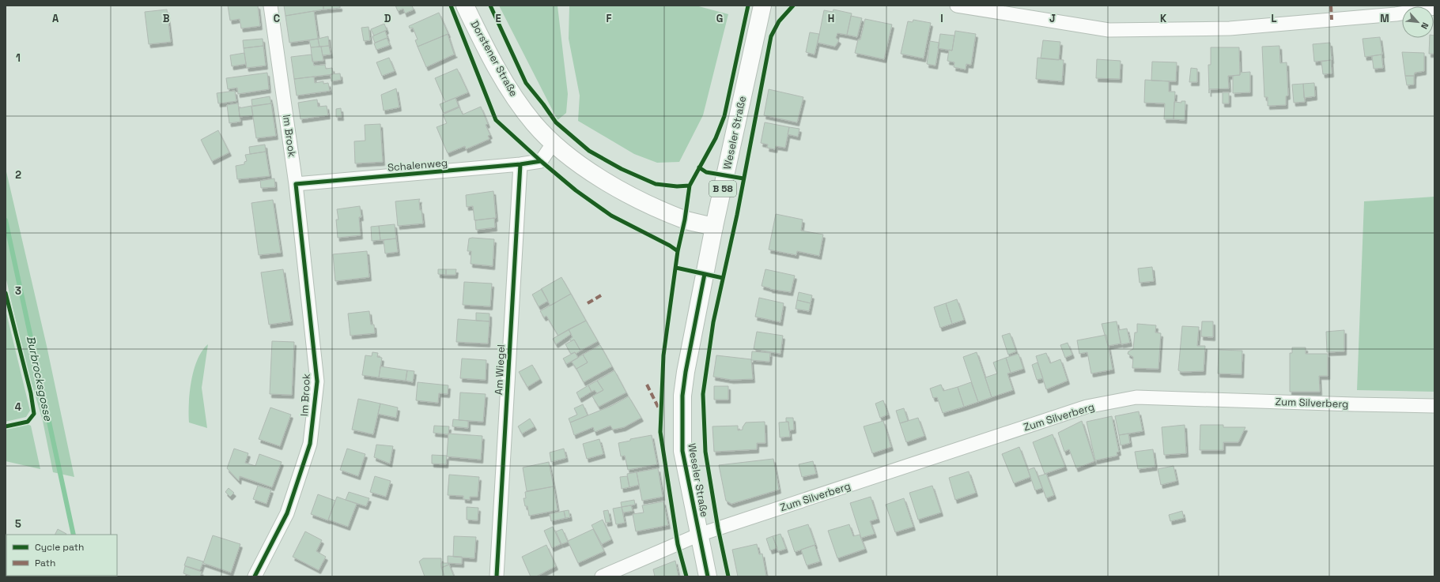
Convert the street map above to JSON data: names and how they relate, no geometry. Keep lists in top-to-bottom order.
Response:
{
  "streets": {
    "main road": ["Dorstener Straße", "Weseler Straße", "B 58"],
    "street": [
      "Im Brook",
      "Schalenweg",
      "Am Wiegel",
      "Zum Silverberg"
    ]
  },
  "crossings": [
    ["Dorstener Straße", "Weseler Straße"],
    ["Dorstener Straße", "Schalenweg"],
    ["Weseler Straße", "Zum Silverberg"],
    ["Im Brook", "Schalenweg"],
    ["Schalenweg", "Am Wiegel"]
  ],
  "water": ["Burbrocksgosse"],
  "legend": ["Cycle path", "Path"],
  "north": "bottom right",
  "grid": {
    "columns": [
      "A",
      "B",
      "C",
      "D",
      "E",
      "F",
      "G",
      "H",
      "I",
      "J",
      "K",
      "L",
      "M"
    ],
    "rows": [
      "1",
      "2",
      "3",
      "4",
      "5"
    ]
  }
}
